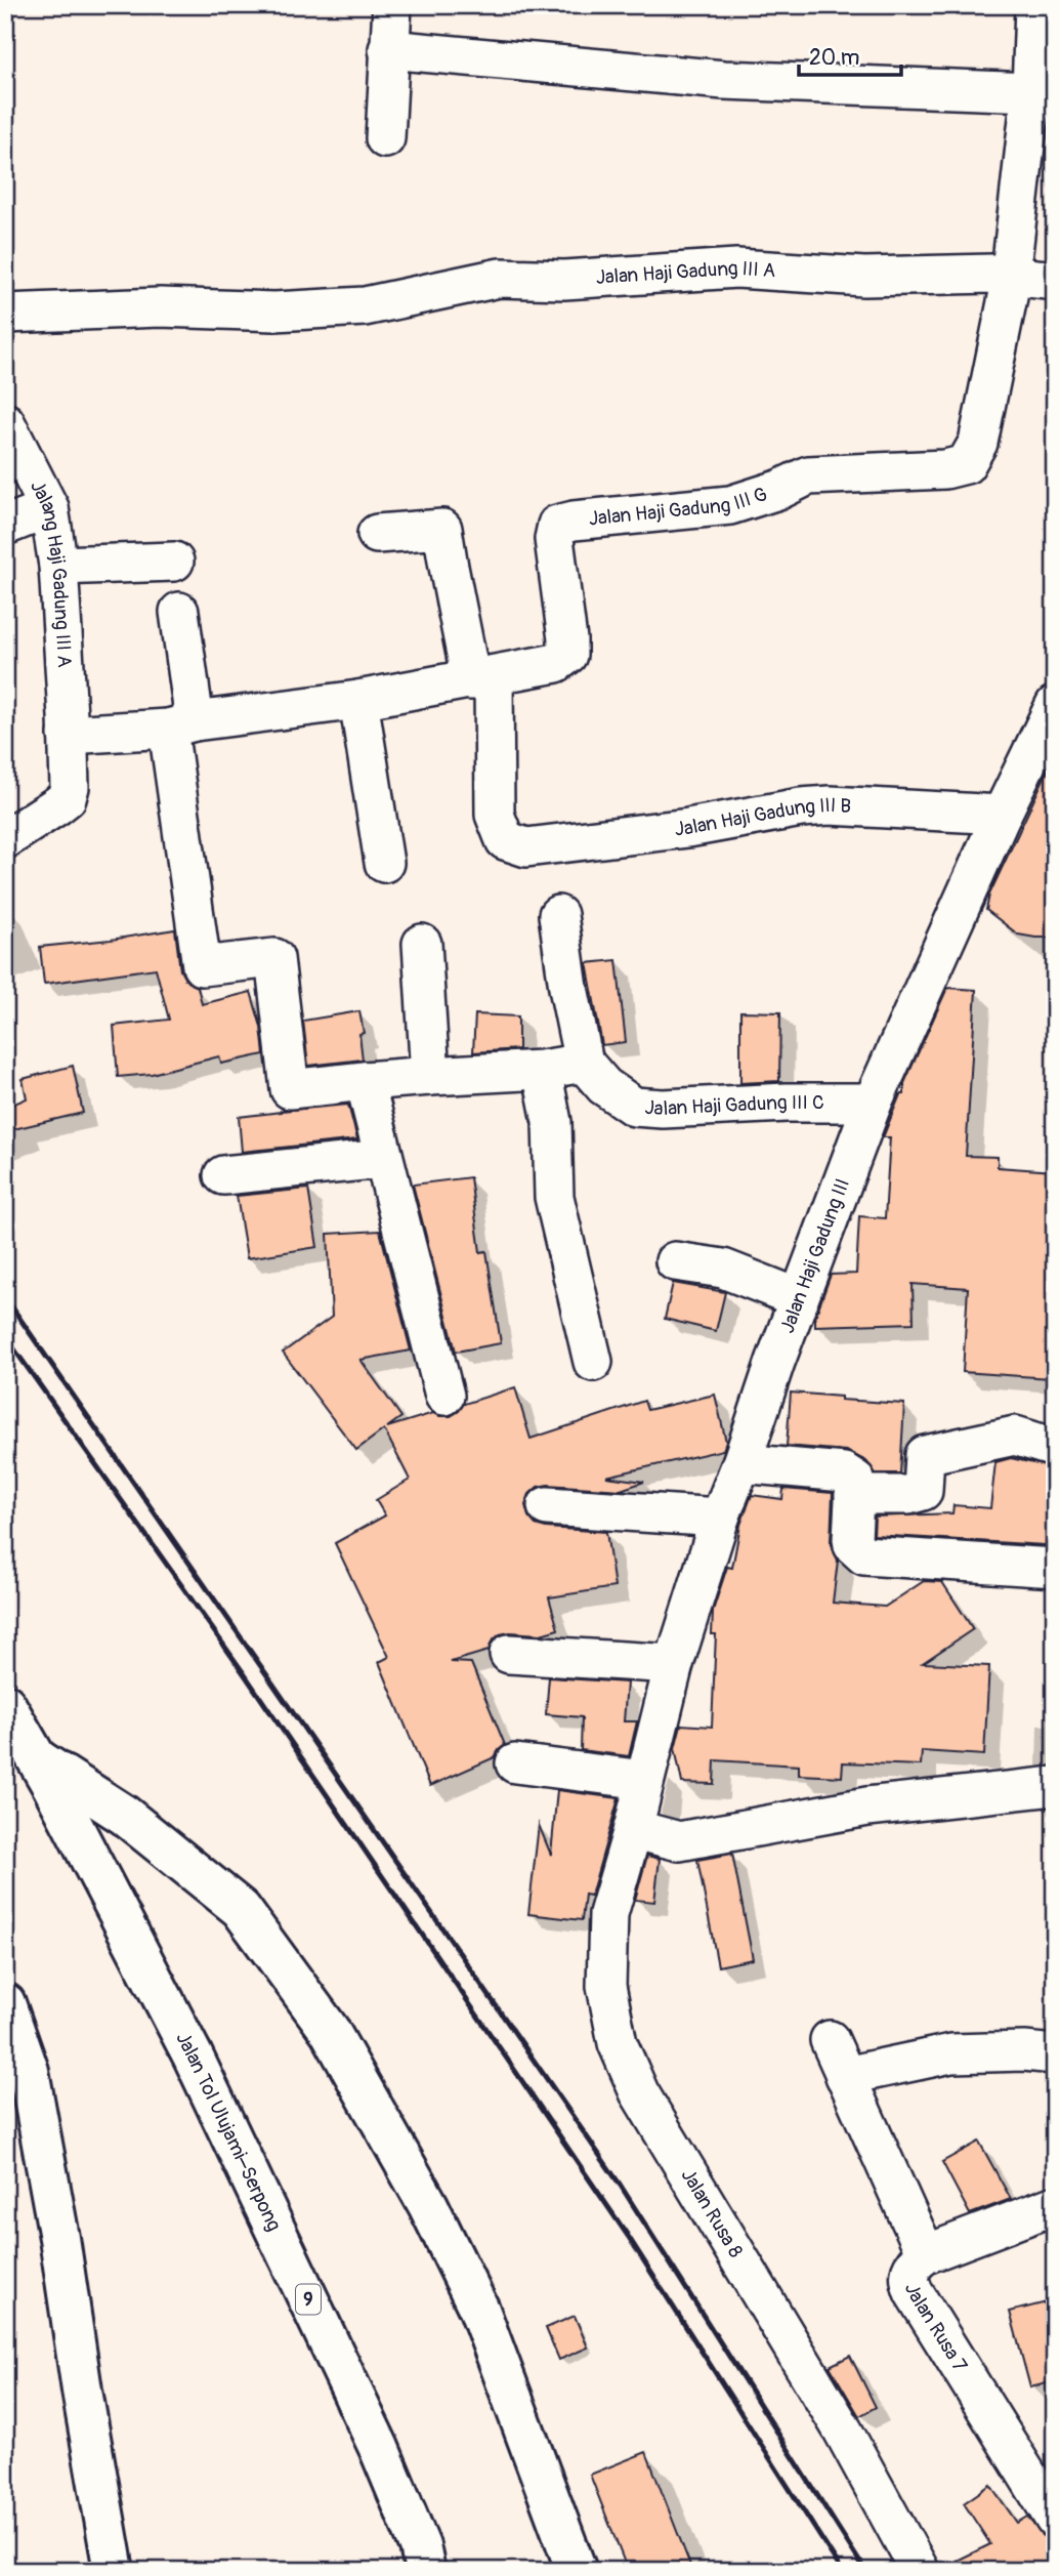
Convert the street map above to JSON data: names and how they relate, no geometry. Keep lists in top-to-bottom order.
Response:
{
  "streets": {
    "highway": ["Jalan Tol Ulujami–Serpong", "9"],
    "street": [
      "Jalan Haji Gadung III A",
      "Jalan Haji Gadung III G",
      "Jalang Haji Gadung III A",
      "Jalan Haji Gadung III B",
      "Jalan Haji Gadung III C",
      "Jalan Haji Gadung III",
      "Jalan Rusa 8",
      "Jalan Rusa 7"
    ]
  },
  "crossings": [
    ["Jalan Haji Gadung III A", "Jalan Haji Gadung III G"],
    ["Jalan Haji Gadung III G", "Jalang Haji Gadung III A"],
    ["Jalan Haji Gadung III G", "Jalan Haji Gadung III B"],
    ["Jalan Haji Gadung III B", "Jalan Haji Gadung III"],
    ["Jalan Haji Gadung III C", "Jalan Haji Gadung III"],
    ["Jalan Haji Gadung III", "Jalan Rusa 8"]
  ],
  "scale_bar": "20 m"
}
